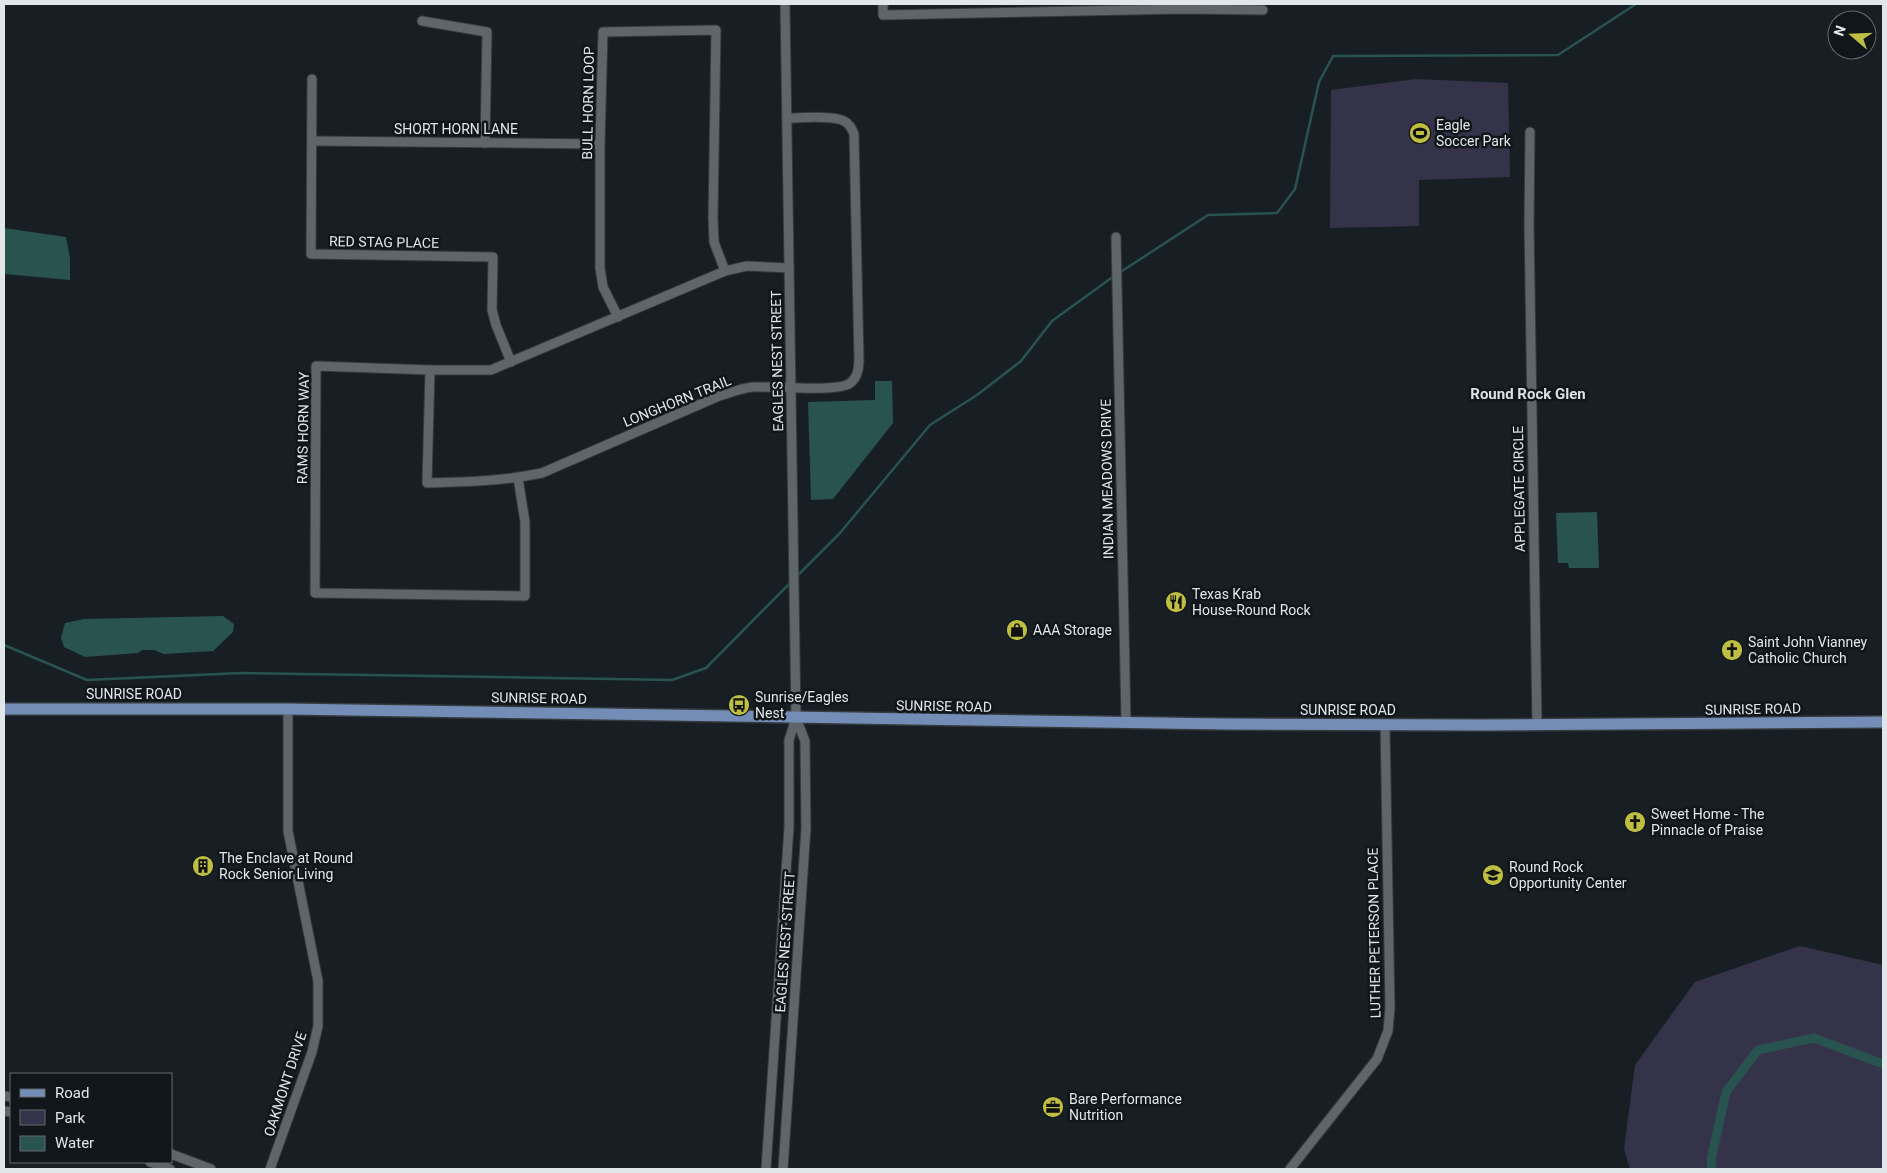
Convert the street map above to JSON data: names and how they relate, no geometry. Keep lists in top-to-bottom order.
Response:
{
  "streets": {
    "main road": ["SUNRISE ROAD"],
    "street": [
      "BULL HORN LOOP",
      "SHORT HORN LANE",
      "RED STAG PLACE",
      "EAGLES NEST STREET",
      "LONGHORN TRAIL",
      "RAMS HORN WAY",
      "INDIAN MEADOWS DRIVE",
      "APPLEGATE CIRCLE",
      "LUTHER PETERSON PLACE",
      "OAKMONT DRIVE"
    ]
  },
  "crossings": [
    ["BULL HORN LOOP", "SHORT HORN LANE"],
    ["BULL HORN LOOP", "RAMS HORN WAY"],
    ["SHORT HORN LANE", "RED STAG PLACE"],
    ["RED STAG PLACE", "RAMS HORN WAY"],
    ["EAGLES NEST STREET", "LONGHORN TRAIL"],
    ["EAGLES NEST STREET", "RAMS HORN WAY"],
    ["EAGLES NEST STREET", "SUNRISE ROAD"],
    ["LONGHORN TRAIL", "RAMS HORN WAY"],
    ["INDIAN MEADOWS DRIVE", "SUNRISE ROAD"],
    ["APPLEGATE CIRCLE", "SUNRISE ROAD"],
    ["SUNRISE ROAD", "LUTHER PETERSON PLACE"],
    ["SUNRISE ROAD", "OAKMONT DRIVE"]
  ],
  "districts": ["Round Rock Glen"],
  "places": {
    "sports": ["Eagle Soccer Park"],
    "restaurant": ["Texas Krab House-Round Rock"],
    "shop": ["AAA Storage"],
    "church": ["Saint John Vianney Catholic Church", "Sweet Home - The Pinnacle of Praise"],
    "bus stop": ["Sunrise/Eagles Nest"],
    "building": ["The Enclave at Round Rock Senior Living"],
    "school or university": ["Round Rock Opportunity Center"],
    "office": ["Bare Performance Nutrition"]
  },
  "legend": ["Road", "Park", "Water"],
  "north": "left"
}
